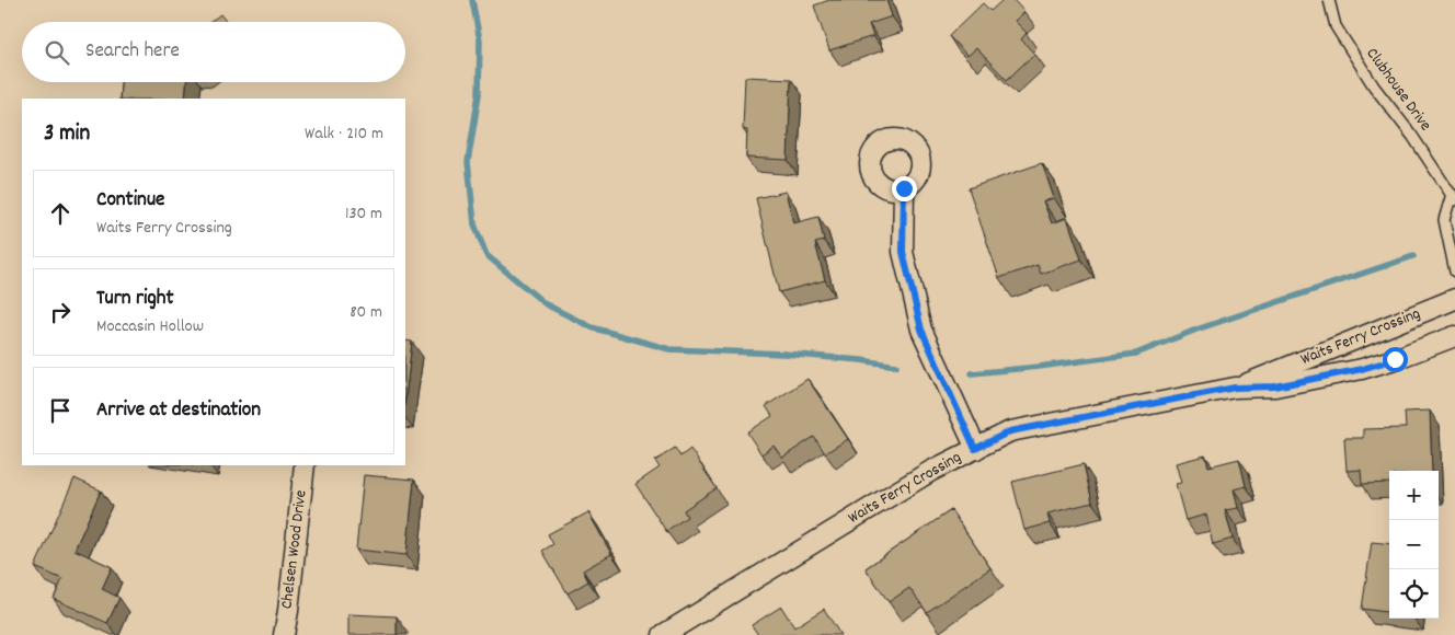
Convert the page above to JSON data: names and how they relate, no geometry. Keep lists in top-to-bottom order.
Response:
{
  "streets": {
    "street": ["Waits Ferry Crossing", "Chelsen Wood Drive"],
    "lane": ["Clubhouse Drive"]
  },
  "page": {
    "search": "Search here",
    "heading": ["3 min", "Walk · 210 m"],
    "list": [
      ["Continue", "Waits Ferry Crossing", "130 m"],
      ["Turn right", "Moccasin Hollow", "80 m"],
      "Arrive at destination"
    ],
    "map_buttons": ["+", "−"]
  }
}
